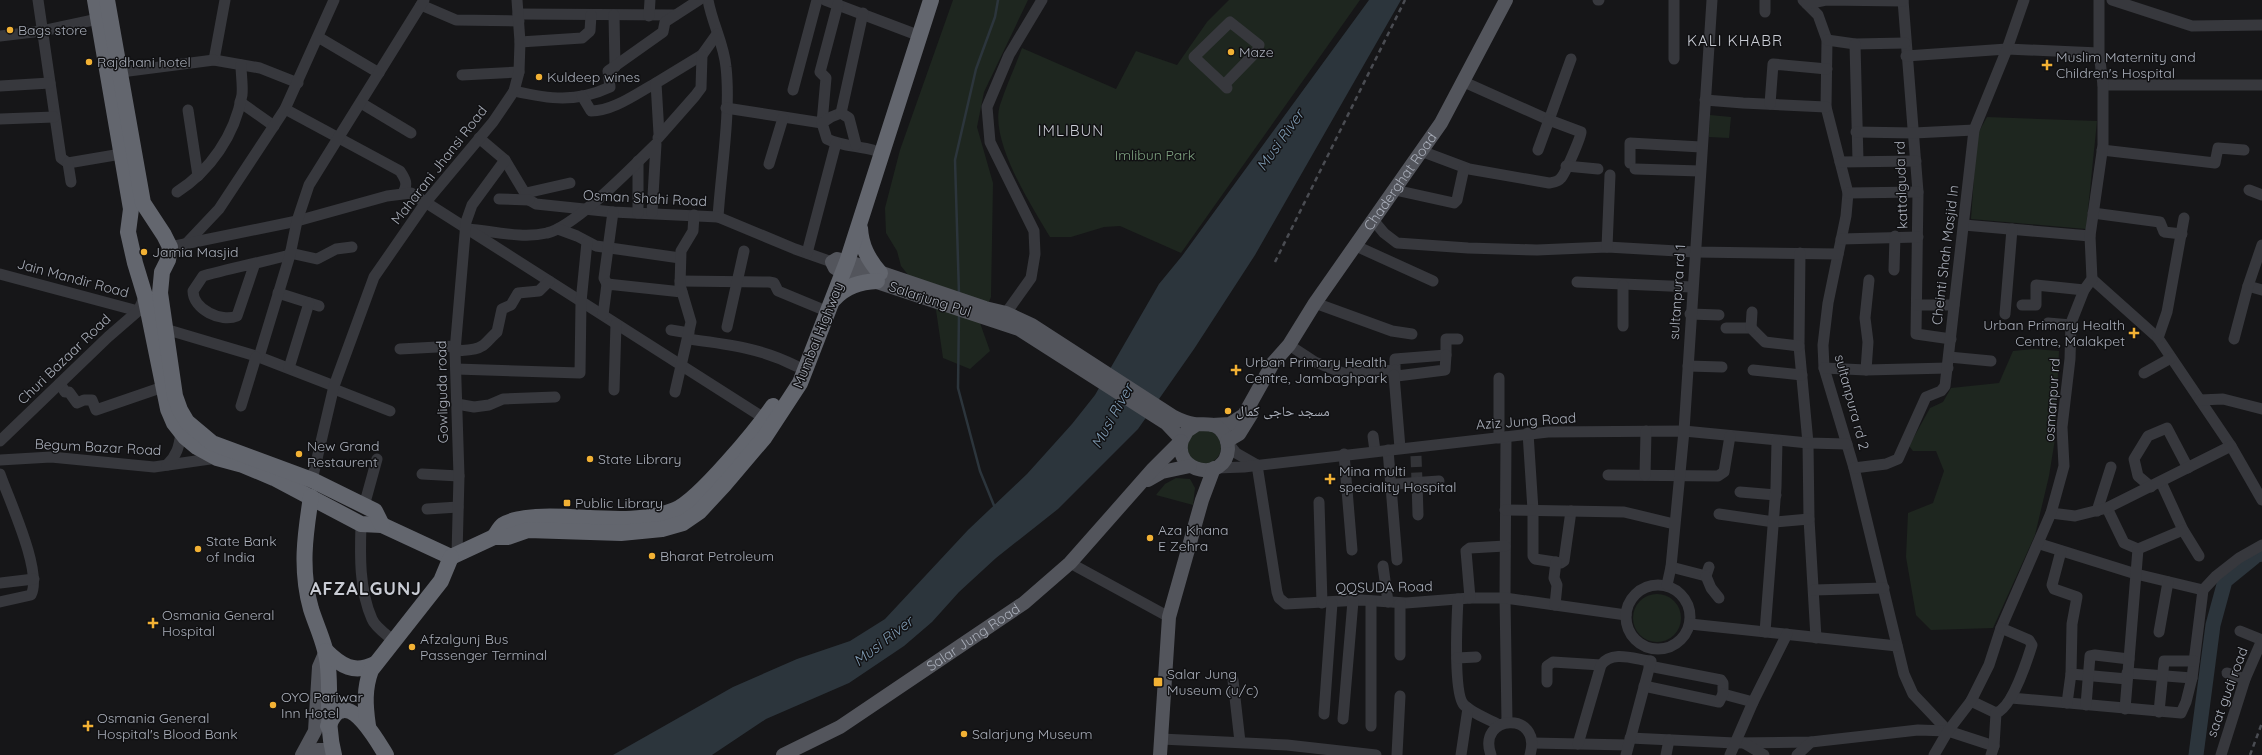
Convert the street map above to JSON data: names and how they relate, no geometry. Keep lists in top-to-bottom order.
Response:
{
  "streets": {
    "highway": ["Mumbai Highway"],
    "main road": ["Chaderghat Road", "Salarjung Pul", "Salar Jung Road"],
    "street": [
      "Maharani Jhansi Road",
      "kattalguda rd",
      "Osman Shahi Road",
      "Cheinti Shah Masjid ln",
      "Jain Mandir Road",
      "sultanpura rd 1",
      "Churi Bazaar Road",
      "Gowliguda road",
      "osmanpur rd",
      "sultanpura rd 2",
      "Aziz Jung Road",
      "Begum Bazar Road",
      "QQSUDA Road",
      "saat gudi road"
    ]
  },
  "crossings": [
    ["Chaderghat Road", "Aziz Jung Road"],
    ["Chaderghat Road", "Salar Jung Road"],
    ["kattalguda rd", "Cheinti Shah Masjid ln"],
    ["Osman Shahi Road", "Salarjung Pul"],
    ["Osman Shahi Road", "Mumbai Highway"],
    ["Cheinti Shah Masjid ln", "sultanpura rd 2"],
    ["Jain Mandir Road", "Churi Bazaar Road"],
    ["sultanpura rd 1", "Aziz Jung Road"],
    ["sultanpura rd 1", "QQSUDA Road"],
    ["Salarjung Pul", "Mumbai Highway"],
    ["Mumbai Highway", "Gowliguda road"],
    ["osmanpur rd", "sultanpura rd 2"],
    ["sultanpura rd 2", "Aziz Jung Road"],
    ["Aziz Jung Road", "QQSUDA Road"],
    ["Aziz Jung Road", "Salar Jung Road"]
  ],
  "districts": ["KALI KHABR", "IMLIBUN", "AFZALGUNJ"],
  "water": ["Musi River"],
  "parks": ["Imlibun Park"],
  "places": {
    "other": [
      "Bags store",
      "Maze",
      "Rajdhani hotel",
      "Kuldeep wines",
      "Jamia Masjid",
      "مسجد حاجی کمال",
      "New Grand Restaurent",
      "State Library",
      "Aza Khana E Zehra",
      "State Bank of India",
      "Bharat Petroleum",
      "Afzalgunj Bus Passenger Terminal",
      "OYO Pariwar Inn Hotel",
      "Salarjung Museum"
    ],
    "health": [
      "Muslim Maternity and Children's Hospital",
      "Urban Primary Health Centre, Malakpet",
      "Urban Primary Health Centre, Jambaghpark",
      "Mina multi speciality Hospital",
      "Osmania General Hospital",
      "Osmania General Hospital's Blood Bank"
    ],
    "transit": ["Public Library", "Salar Jung Museum (u/c)"]
  }
}
